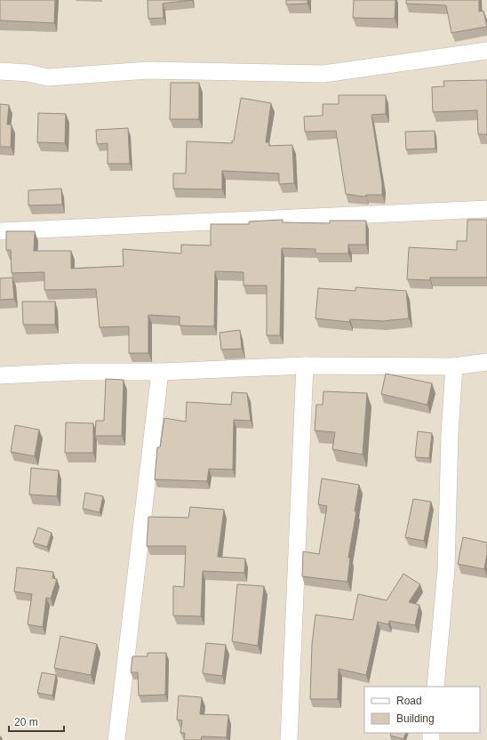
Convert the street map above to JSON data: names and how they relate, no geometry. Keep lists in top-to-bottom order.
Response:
{
  "legend": ["Road", "Building"],
  "scale_bar": "20 m"
}
